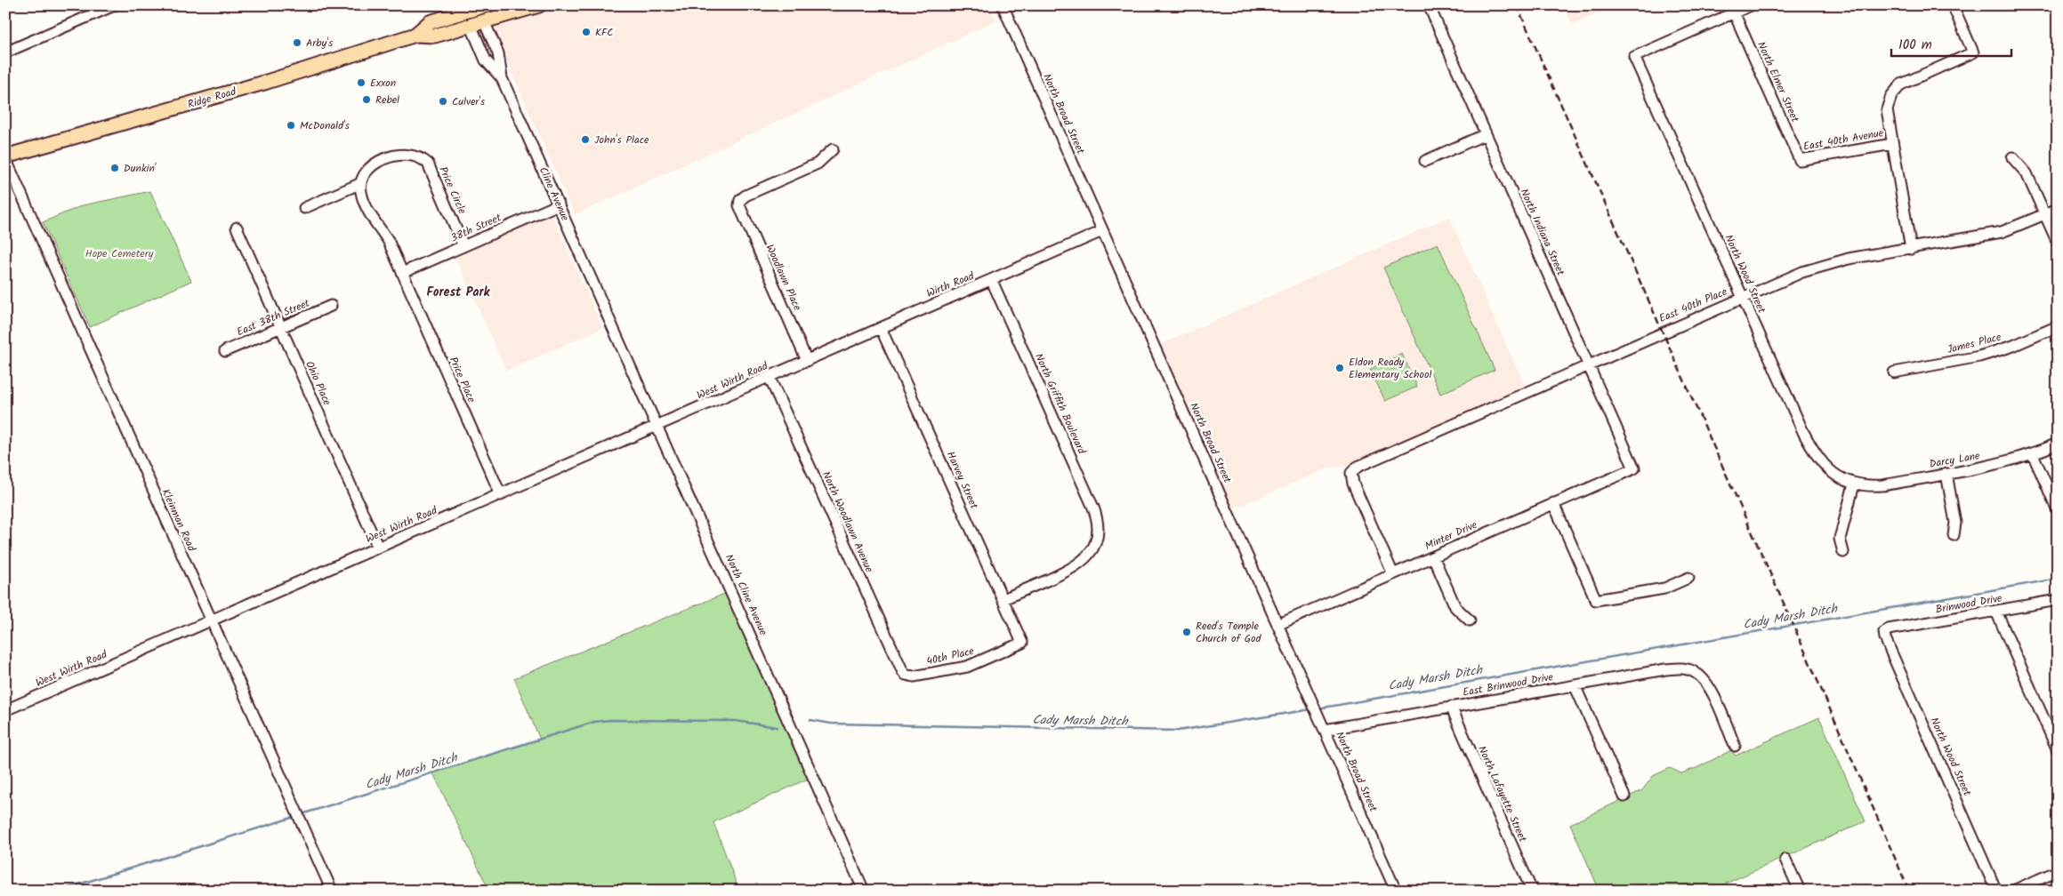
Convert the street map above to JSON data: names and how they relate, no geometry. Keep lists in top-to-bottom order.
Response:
{
  "streets": {
    "main road": ["Ridge Road", "Cline Avenue"],
    "street": [
      "North Elmer Street",
      "North Broad Street",
      "East 40th Avenue",
      "Price Circle",
      "38th Street",
      "North Indiana Street",
      "North Wood Street",
      "Woodlawn Place",
      "Wirth Road",
      "East 40th Place",
      "East 38th Street",
      "James Place",
      "Price Place",
      "West Wirth Road",
      "Ohio Place",
      "North Griffith Boulevard",
      "Darcy Lane",
      "Harvey Street",
      "Kleinman Road",
      "North Woodlawn Avenue",
      "Minter Drive",
      "North Cline Avenue",
      "Brinwood Drive",
      "40th Place",
      "East Brinwood Drive",
      "North Lafayette Street"
    ]
  },
  "crossings": [
    ["North Elmer Street", "East 40th Avenue"],
    ["North Elmer Street", "North Wood Street"],
    ["Ridge Road", "Cline Avenue"],
    ["Ridge Road", "Kleinman Road"],
    ["North Broad Street", "Wirth Road"],
    ["North Broad Street", "Minter Drive"],
    ["North Broad Street", "East Brinwood Drive"],
    ["Price Circle", "38th Street"],
    ["Cline Avenue", "38th Street"],
    ["Cline Avenue", "North Cline Avenue"],
    ["38th Street", "Price Place"],
    ["North Indiana Street", "East 40th Place"],
    ["North Indiana Street", "Minter Drive"],
    ["North Wood Street", "East 40th Place"],
    ["North Wood Street", "Darcy Lane"],
    ["North Wood Street", "Brinwood Drive"],
    ["Woodlawn Place", "Wirth Road"],
    ["Woodlawn Place", "West Wirth Road"],
    ["Wirth Road", "West Wirth Road"],
    ["Wirth Road", "North Griffith Boulevard"],
    ["Wirth Road", "Harvey Street"],
    ["East 40th Place", "Minter Drive"],
    ["East 38th Street", "Ohio Place"],
    ["Price Place", "West Wirth Road"],
    ["West Wirth Road", "Ohio Place"],
    ["West Wirth Road", "Kleinman Road"],
    ["West Wirth Road", "North Woodlawn Avenue"],
    ["West Wirth Road", "North Cline Avenue"],
    ["North Griffith Boulevard", "Harvey Street"],
    ["Harvey Street", "40th Place"],
    ["North Woodlawn Avenue", "40th Place"],
    ["East Brinwood Drive", "North Lafayette Street"]
  ],
  "districts": ["Forest Park"],
  "water": ["Cady Marsh Ditch"],
  "parks": ["Hope Cemetery"],
  "places": [
    "KFC",
    "Arby's",
    "Exxon",
    "Rebel",
    "Culver's",
    "McDonald's",
    "John's Place",
    "Dunkin'",
    "Eldon Ready Elementary School",
    "Reed's Temple Church of God"
  ],
  "scale_bar": "100 m"
}
